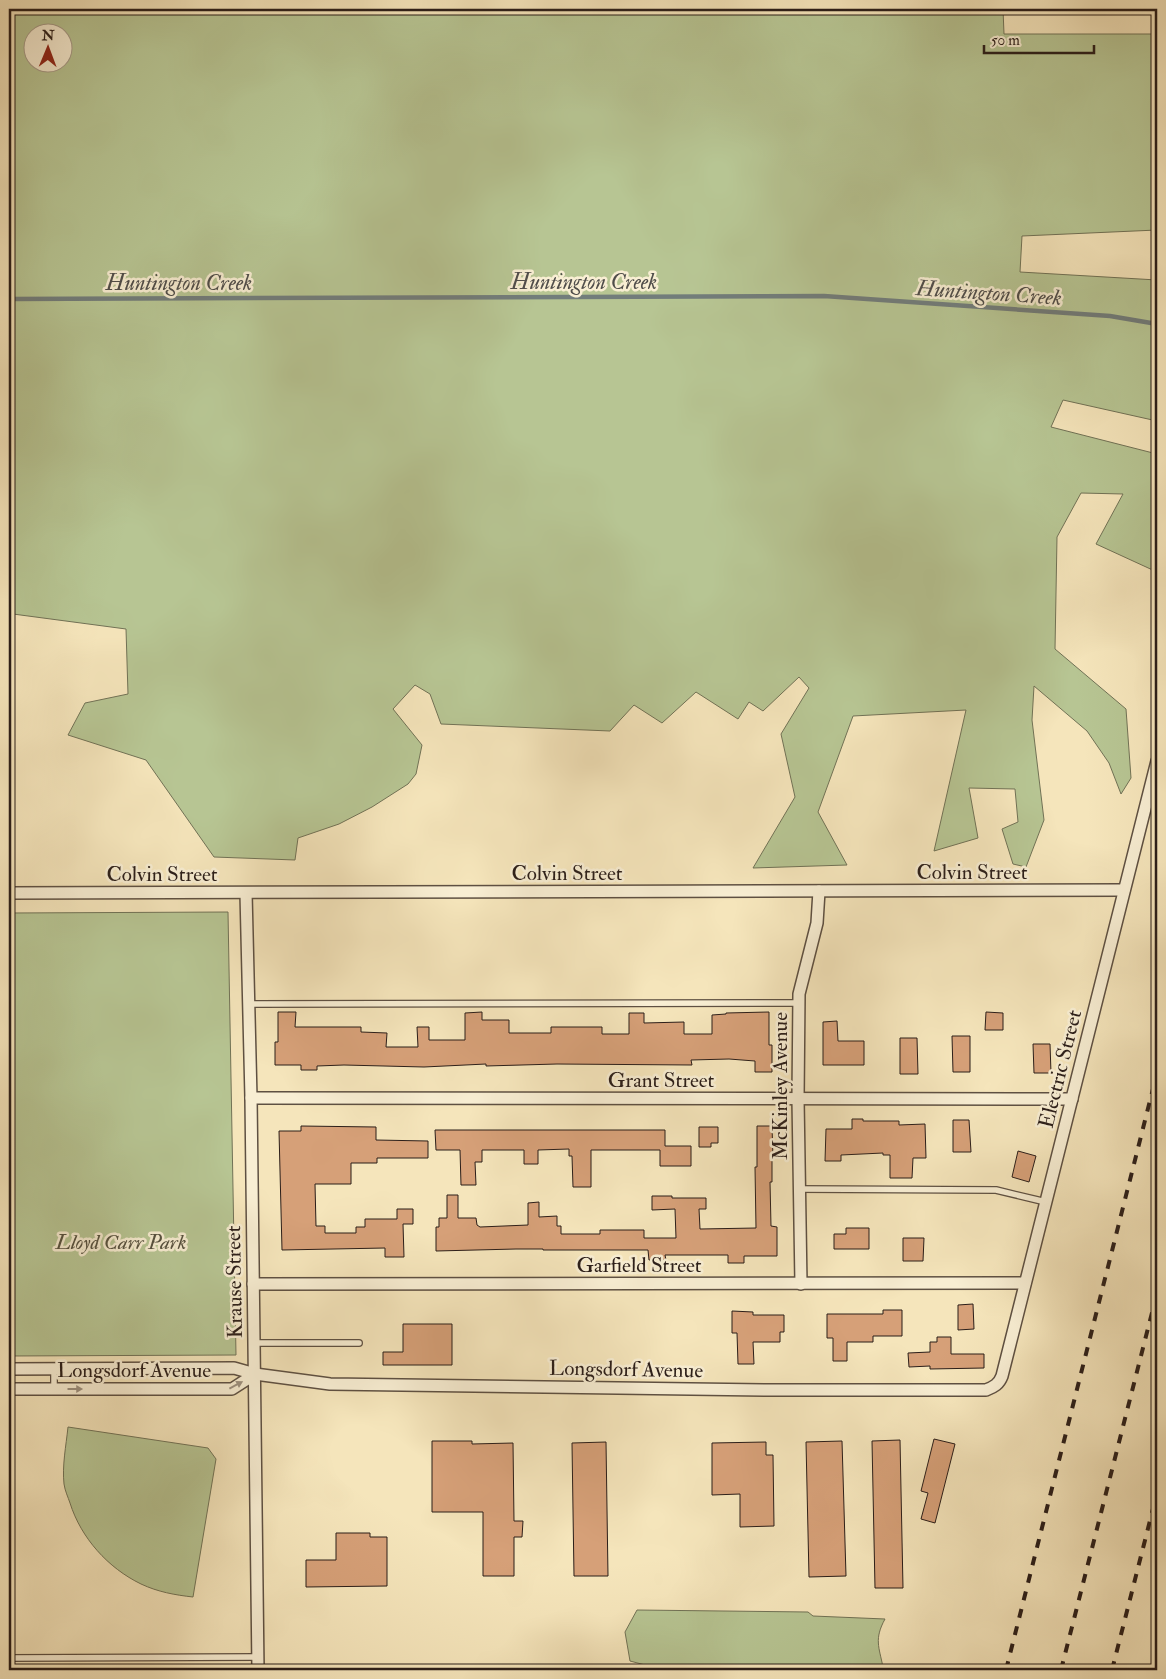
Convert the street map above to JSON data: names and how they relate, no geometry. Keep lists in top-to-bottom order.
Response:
{
  "streets": {
    "street": [
      "Colvin Street",
      "Electric Street",
      "Grant Street",
      "McKinley Avenue",
      "Garfield Street",
      "Krause Street",
      "Longsdorf Avenue"
    ]
  },
  "crossings": [
    ["Colvin Street", "Electric Street"],
    ["Colvin Street", "McKinley Avenue"],
    ["Colvin Street", "Krause Street"],
    ["Electric Street", "Grant Street"],
    ["Electric Street", "Garfield Street"],
    ["Electric Street", "Longsdorf Avenue"],
    ["Grant Street", "McKinley Avenue"],
    ["Grant Street", "Krause Street"],
    ["McKinley Avenue", "Garfield Street"],
    ["Garfield Street", "Krause Street"],
    ["Krause Street", "Longsdorf Avenue"]
  ],
  "water": ["Huntington Creek"],
  "parks": ["Lloyd Carr Park"],
  "scale_bar": "50 m",
  "north": "top"
}
